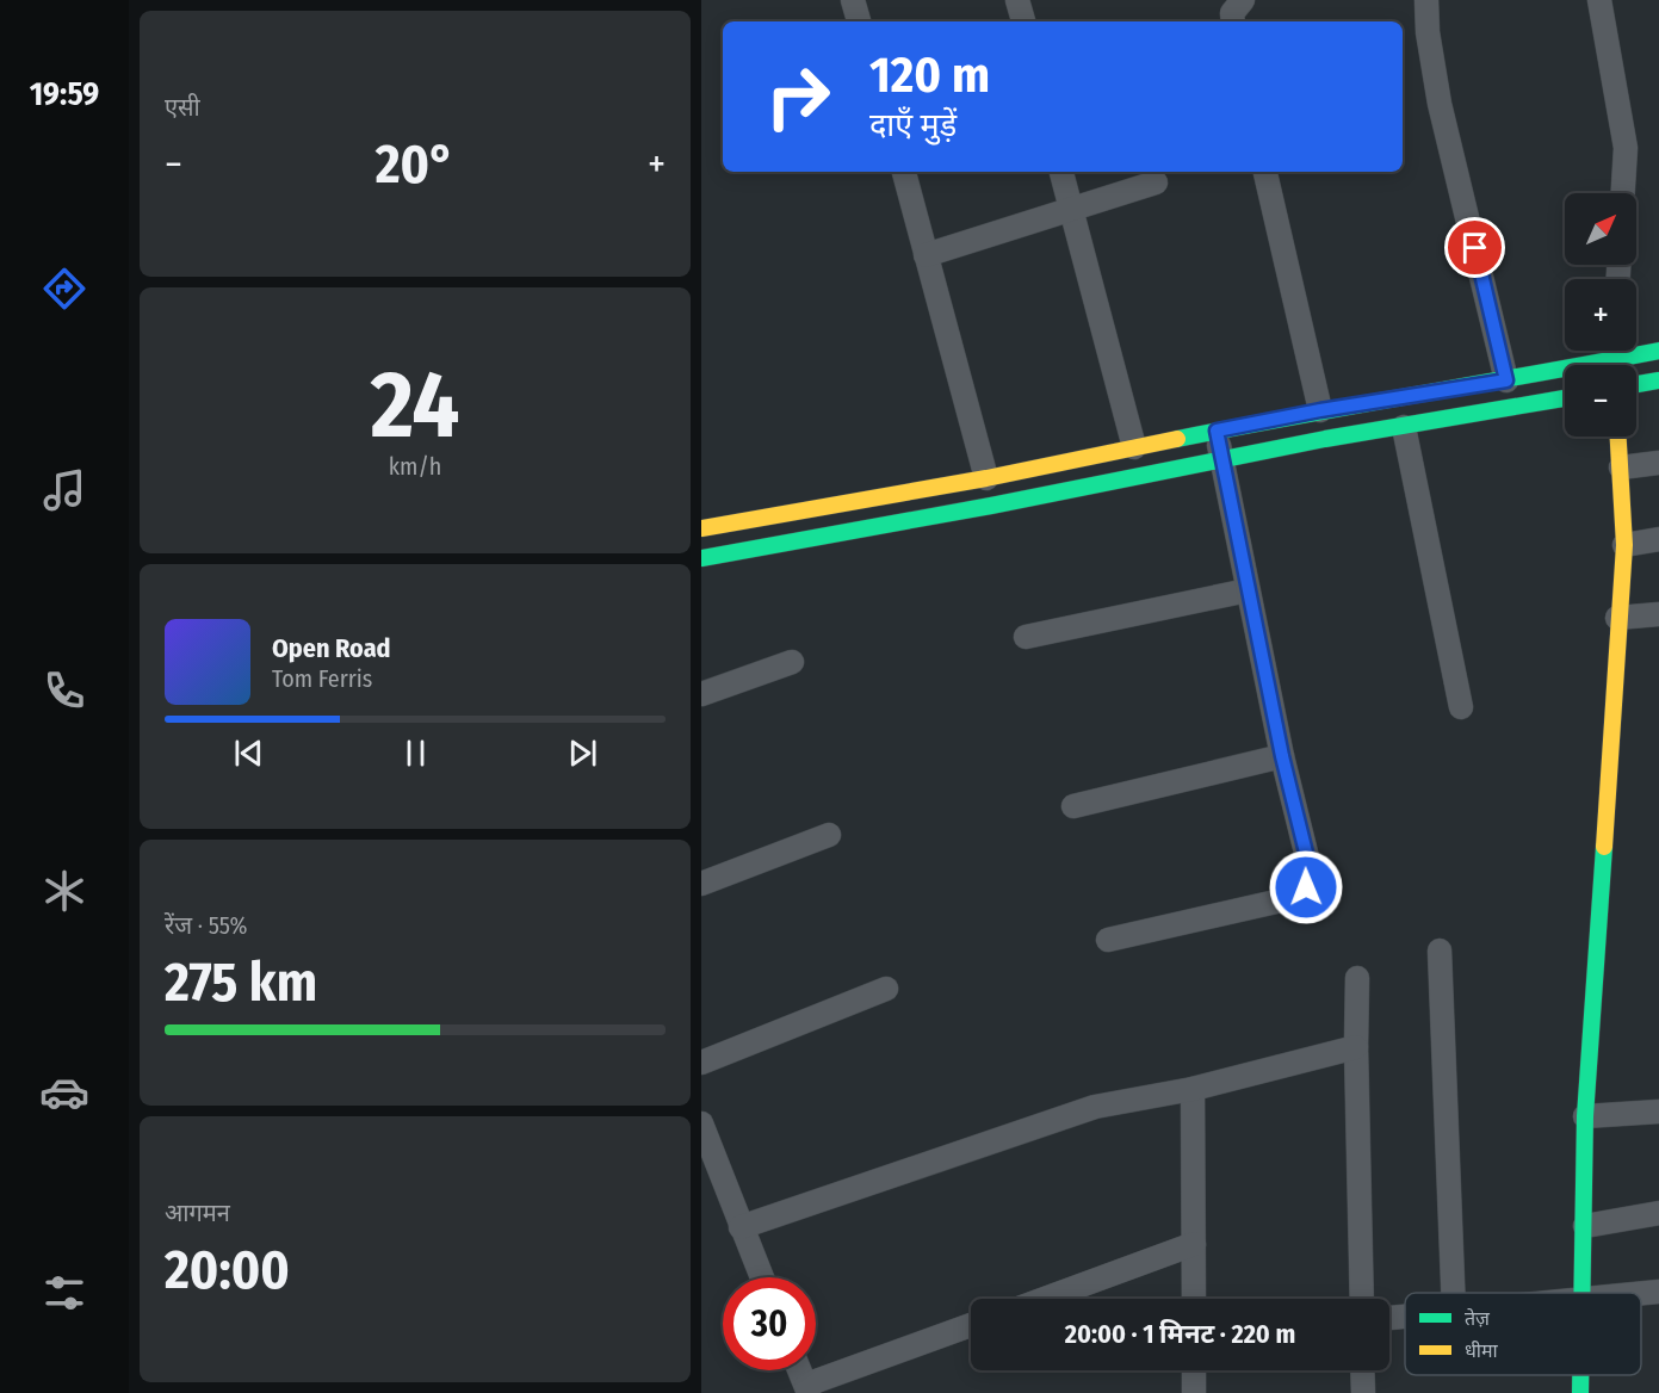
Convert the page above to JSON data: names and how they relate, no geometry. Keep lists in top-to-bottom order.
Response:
{
  "legend": ["तेज़", "धीमा"],
  "north": "top right",
  "page": {
    "tabs": "19:59",
    "tile": [
      "एसी",
      ["24", "km/h"],
      ["रेंज · 55%", "275 km"],
      ["आगमन", "20:00"]
    ],
    "turn": ["120 m", "दाएँ मुड़ें"],
    "heat": ["−", "20°", "+"],
    "map_buttons": ["+", "−"],
    "song": ["Open Road", "Tom Ferris"],
    "limit": "30",
    "trip": "20:00 · 1 मिनट · 220 m"
  }
}
